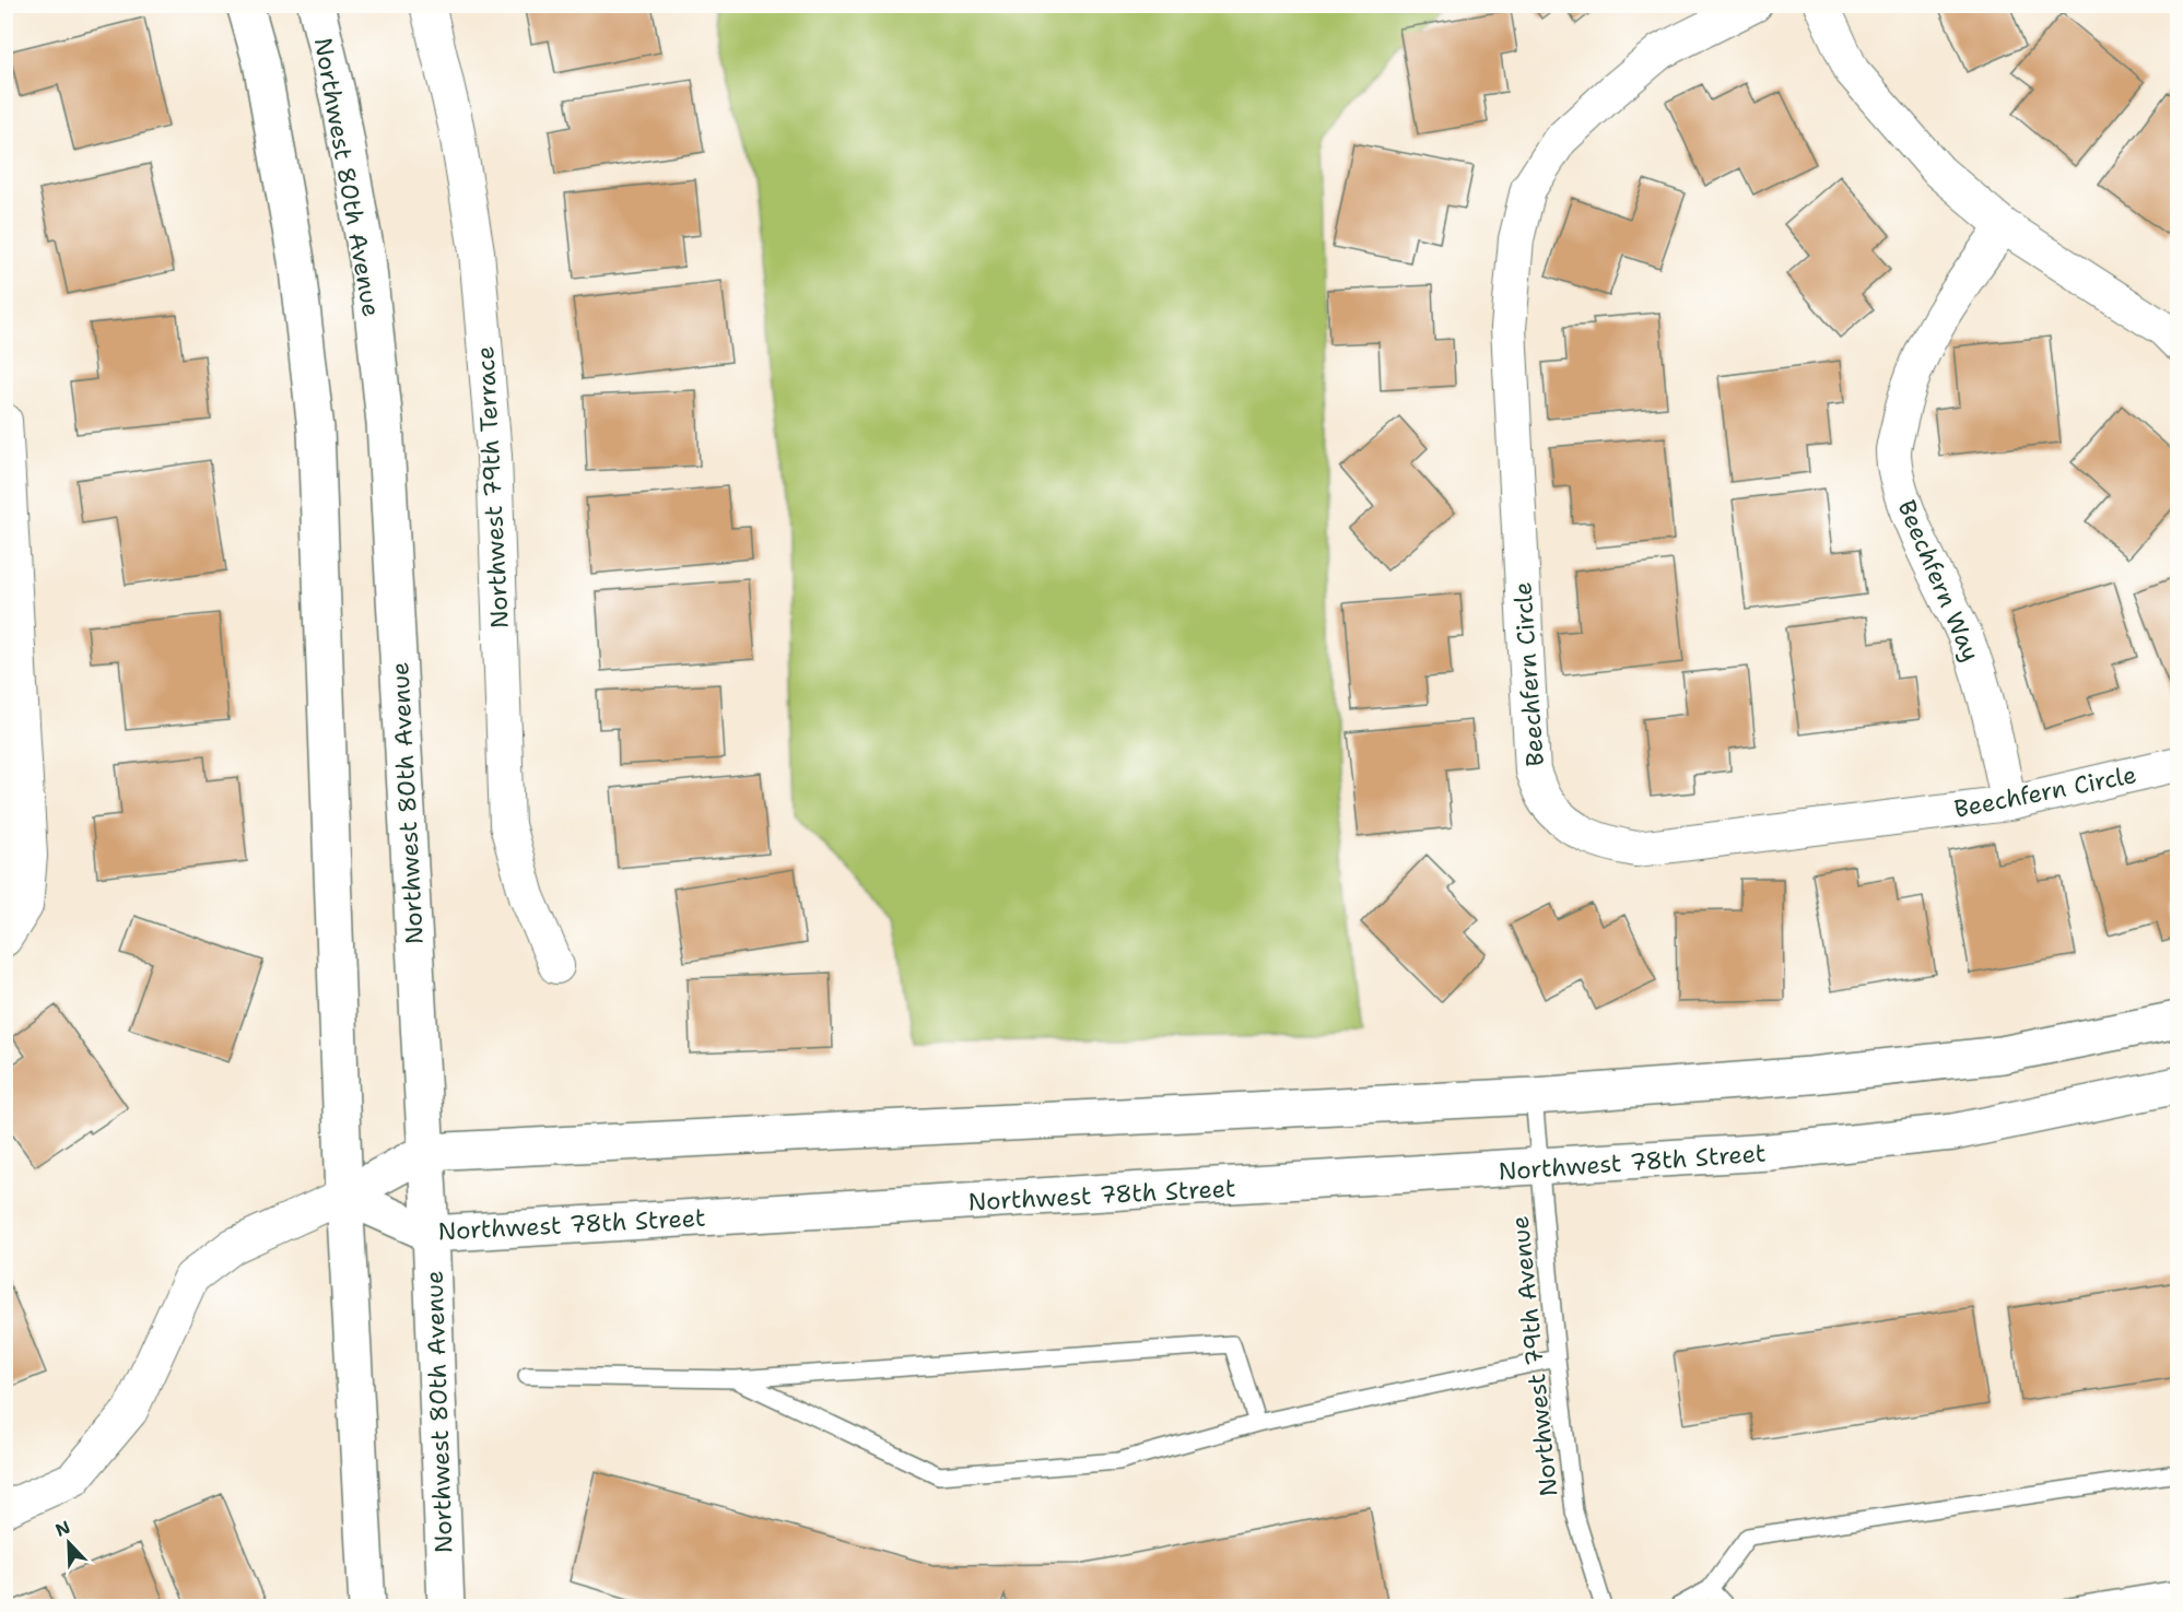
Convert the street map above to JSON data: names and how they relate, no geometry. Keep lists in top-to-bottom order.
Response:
{
  "streets": {
    "street": [
      "Northwest 80th Avenue",
      "Northwest 79th Terrace",
      "Beechfern Way",
      "Beechfern Circle",
      "Northwest 78th Street"
    ],
    "lane": ["Northwest 79th Avenue"]
  },
  "crossings": [
    ["Northwest 80th Avenue", "Northwest 78th Street"],
    ["Beechfern Way", "Beechfern Circle"],
    ["Northwest 78th Street", "Northwest 79th Avenue"]
  ],
  "north": "top left"
}
